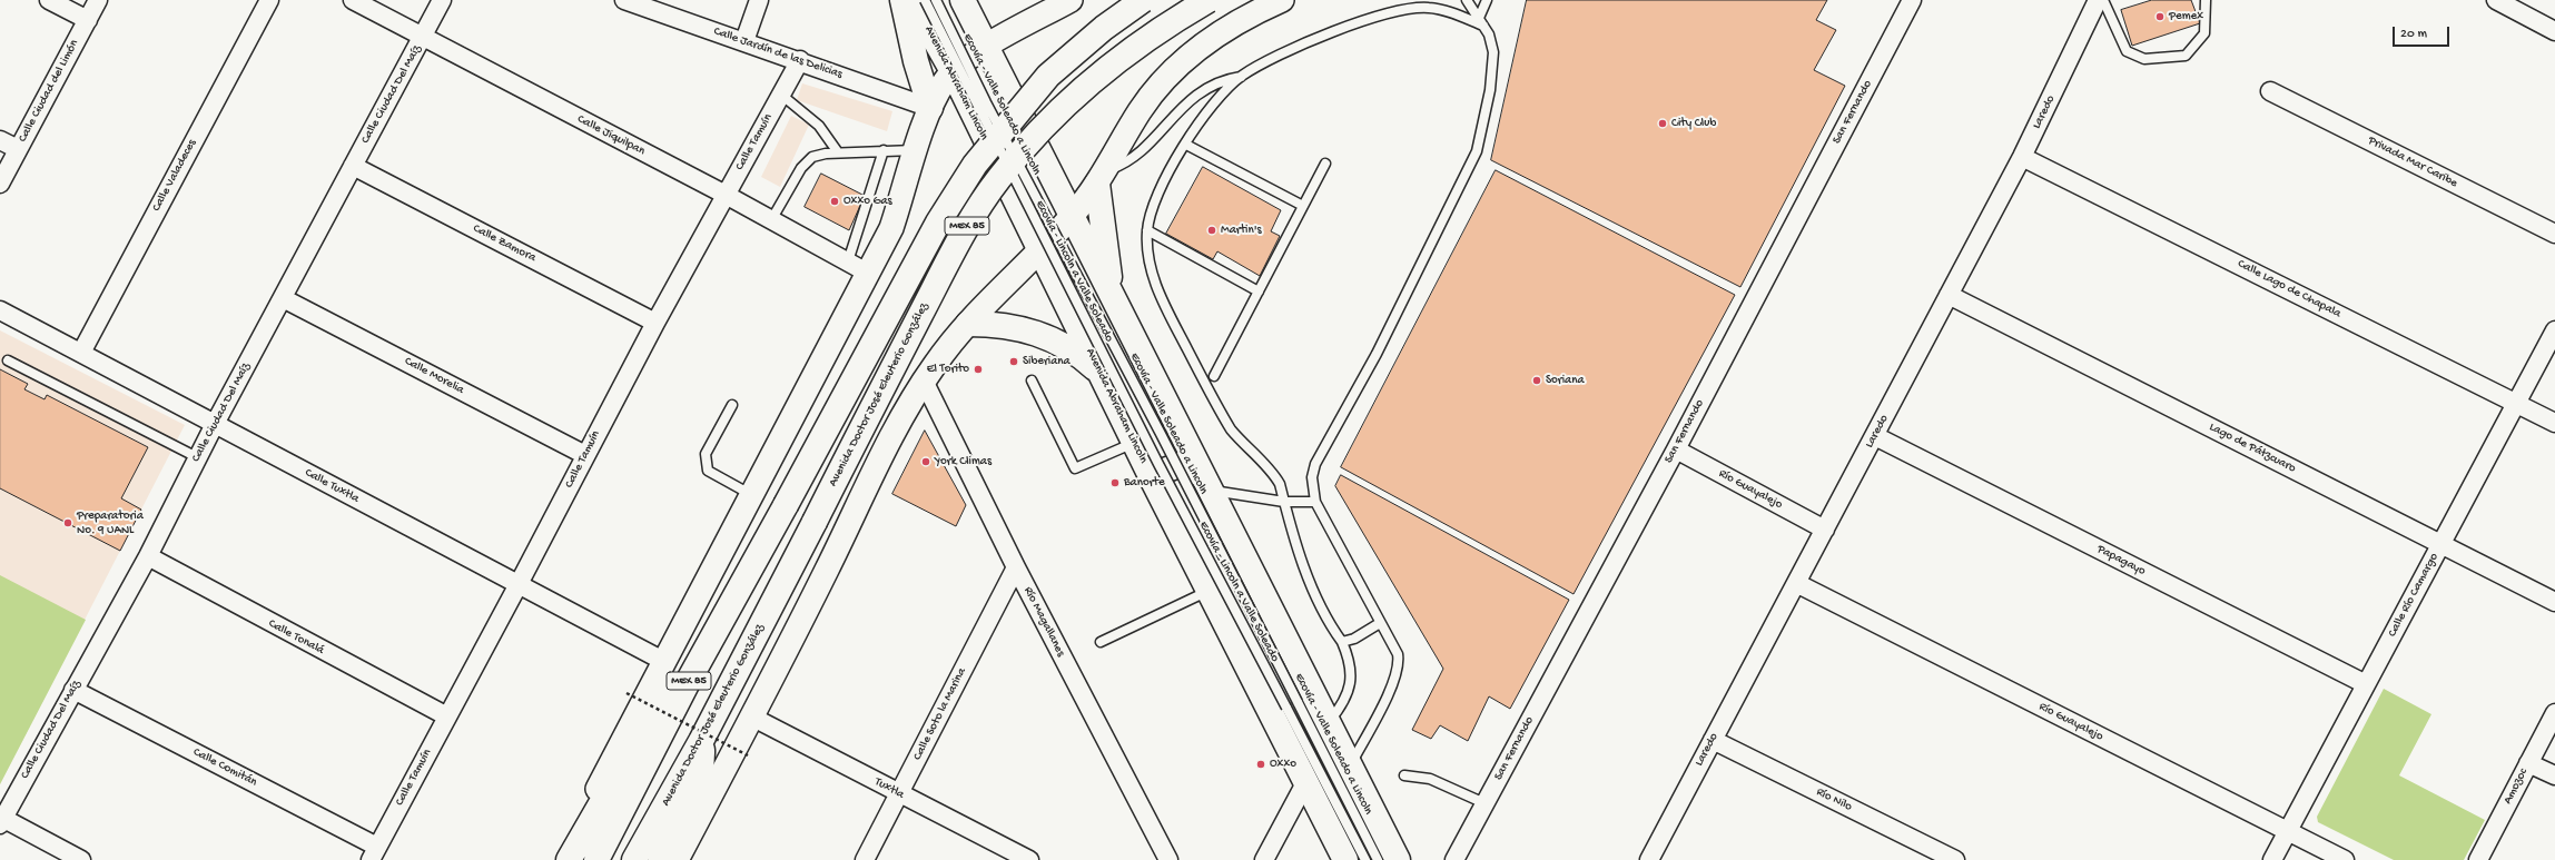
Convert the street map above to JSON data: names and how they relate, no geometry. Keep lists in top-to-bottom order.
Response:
{
  "streets": {
    "main road": ["Avenida Abraham Lincoln", "MEX 85", "Avenida Doctor José Eleuterio González"],
    "street": [
      "Calle Jardín de las Delicias",
      "Calle Ciudad del Limón",
      "Calle Ciudad Del Maíz",
      "San Fernando",
      "Laredo",
      "Calle Jiquilpan",
      "Calle Tamuín",
      "Privada Mar Caribe",
      "Calle Valadeces",
      "Calle Zamora",
      "Calle Lago de Chapala",
      "Calle Morelia",
      "Lago de Pátzcuaro",
      "Calle Tuxtla",
      "Río Guayalejo",
      "Papagayo",
      "Calle Río Camargo",
      "Río Magallanes",
      "Calle Tonalá",
      "Calle Soto la Marina",
      "Calle Comitán",
      "Amozoc",
      "Tuxtla",
      "Río Nilo"
    ],
    "lane": ["Ecovía - Valle Soleado a Lincoln", "Ecovía - Lincoln a Valle Soleado"]
  },
  "crossings": [
    ["Calle Jardín de las Delicias", "Calle Tamuín"],
    ["Calle Ciudad Del Maíz", "Calle Jiquilpan"],
    ["Calle Ciudad Del Maíz", "Calle Zamora"],
    ["Calle Ciudad Del Maíz", "Calle Morelia"],
    ["Calle Ciudad Del Maíz", "Calle Tuxtla"],
    ["Calle Ciudad Del Maíz", "Calle Tonalá"],
    ["Calle Ciudad Del Maíz", "Calle Comitán"],
    ["San Fernando", "Río Guayalejo"],
    ["Laredo", "Calle Lago de Chapala"],
    ["Laredo", "Lago de Pátzcuaro"],
    ["Laredo", "Río Guayalejo"],
    ["Laredo", "Papagayo"],
    ["Laredo", "Río Nilo"],
    ["Calle Jiquilpan", "Calle Tamuín"],
    ["Calle Tamuín", "Calle Zamora"],
    ["Calle Tamuín", "Calle Morelia"],
    ["Calle Tamuín", "Calle Tuxtla"],
    ["Calle Tamuín", "Calle Tonalá"],
    ["Calle Tamuín", "Calle Comitán"],
    ["Calle Valadeces", "Calle Tuxtla"],
    ["Calle Lago de Chapala", "Calle Río Camargo"],
    ["Lago de Pátzcuaro", "Calle Río Camargo"],
    ["Río Guayalejo", "Calle Río Camargo"],
    ["Papagayo", "Calle Río Camargo"],
    ["Río Magallanes", "Calle Soto la Marina"],
    ["Calle Soto la Marina", "Tuxtla"]
  ],
  "places": [
    "Pemex",
    "City Club",
    "Oxxo Gas",
    "Martin's",
    "Siberiana",
    "El Torito",
    "Soriana",
    "York Climas",
    "Banorte",
    "Preparatoria No. 9 UANL",
    "Oxxo"
  ],
  "scale_bar": "20 m"
}
